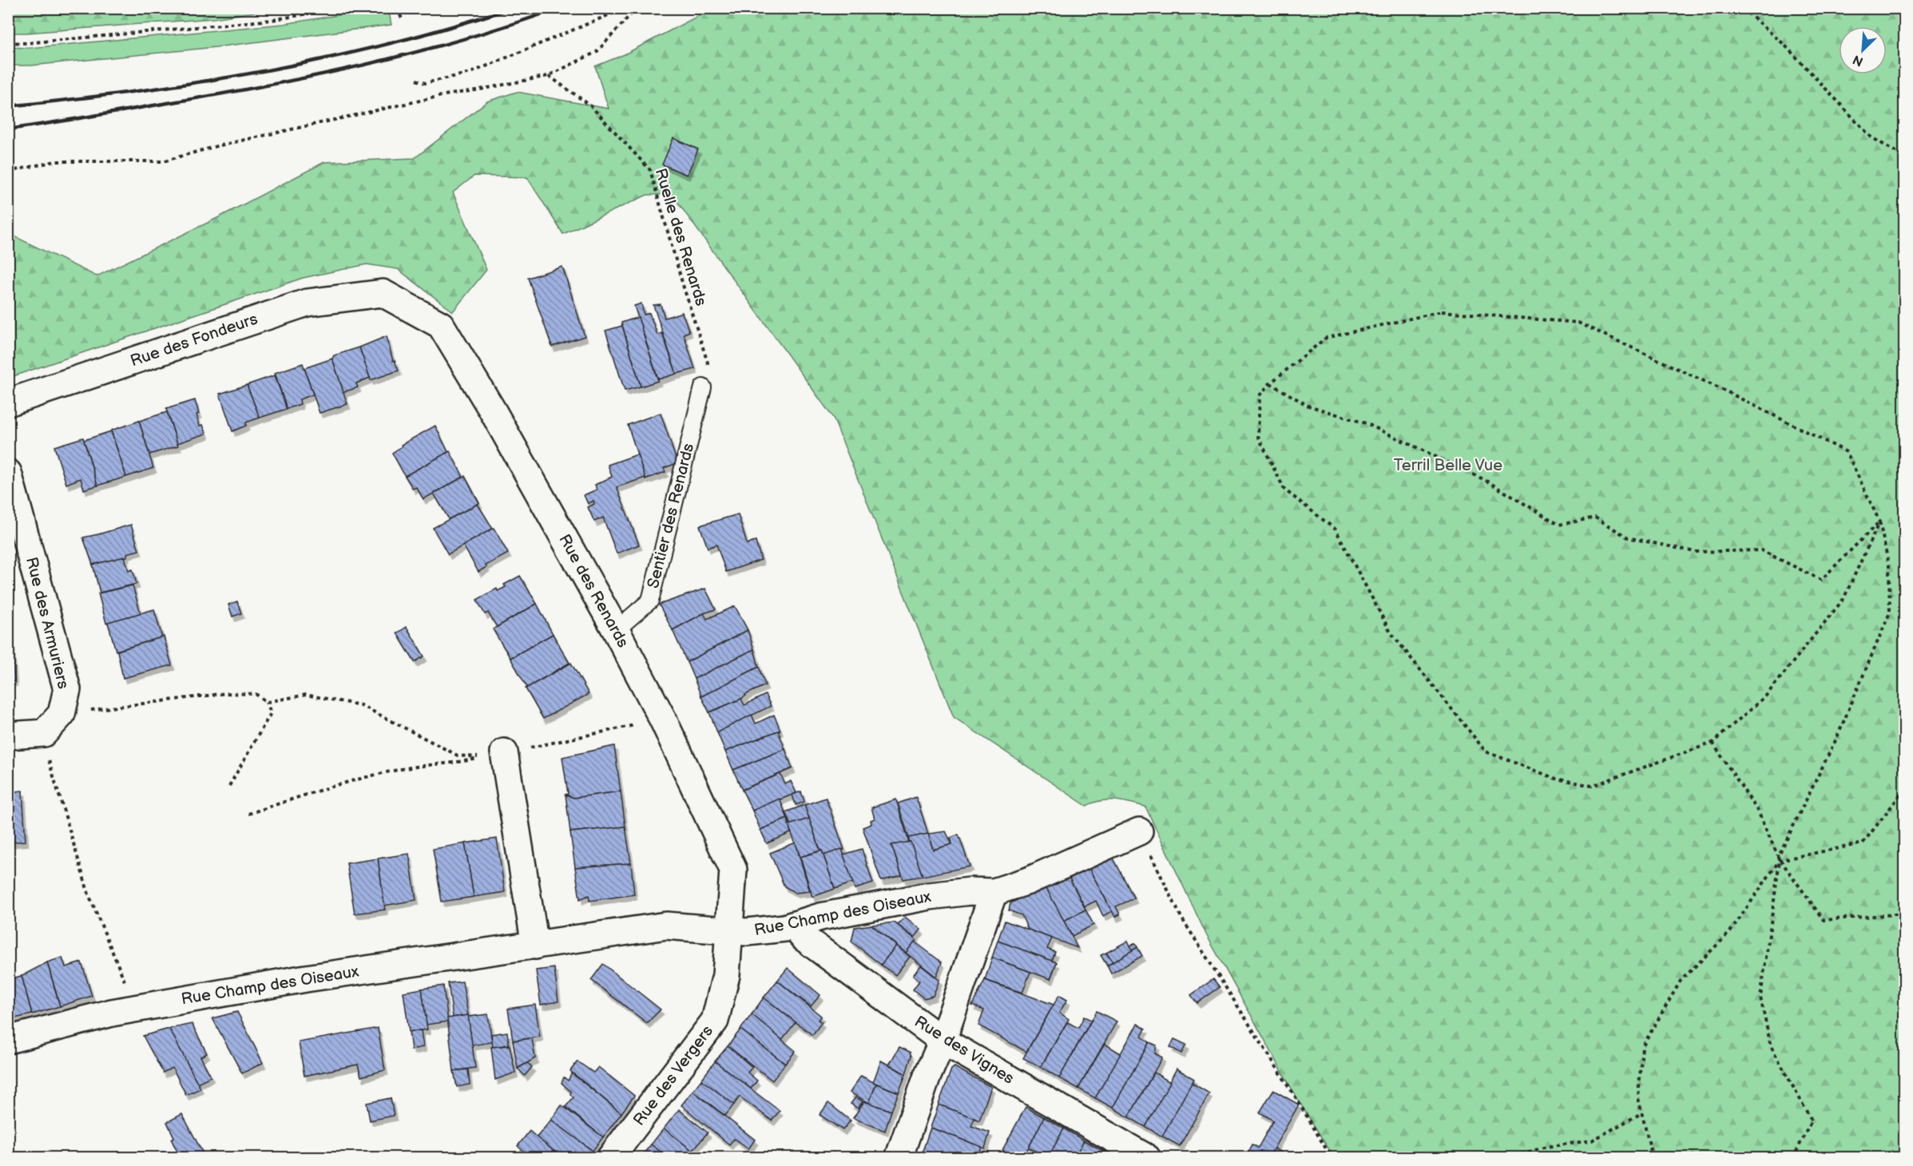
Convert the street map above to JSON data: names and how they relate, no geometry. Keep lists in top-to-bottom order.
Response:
{
  "streets": {
    "street": [
      "Rue des Fondeurs",
      "Rue des Renards",
      "Rue des Armuriers",
      "Rue Champ des Oiseaux",
      "Rue des Vignes",
      "Rue des Vergers"
    ],
    "lane": ["Sentier des Renards"],
    "path": ["Ruelle des Renards"]
  },
  "crossings": [
    ["Ruelle des Renards", "Sentier des Renards"],
    ["Rue des Fondeurs", "Rue des Renards"],
    ["Sentier des Renards", "Rue des Renards"],
    ["Rue des Renards", "Rue Champ des Oiseaux"],
    ["Rue des Renards", "Rue des Vergers"],
    ["Rue Champ des Oiseaux", "Rue des Vignes"],
    ["Rue Champ des Oiseaux", "Rue des Vergers"]
  ],
  "parks": ["Terril Belle Vue"],
  "north": "bottom left"
}
